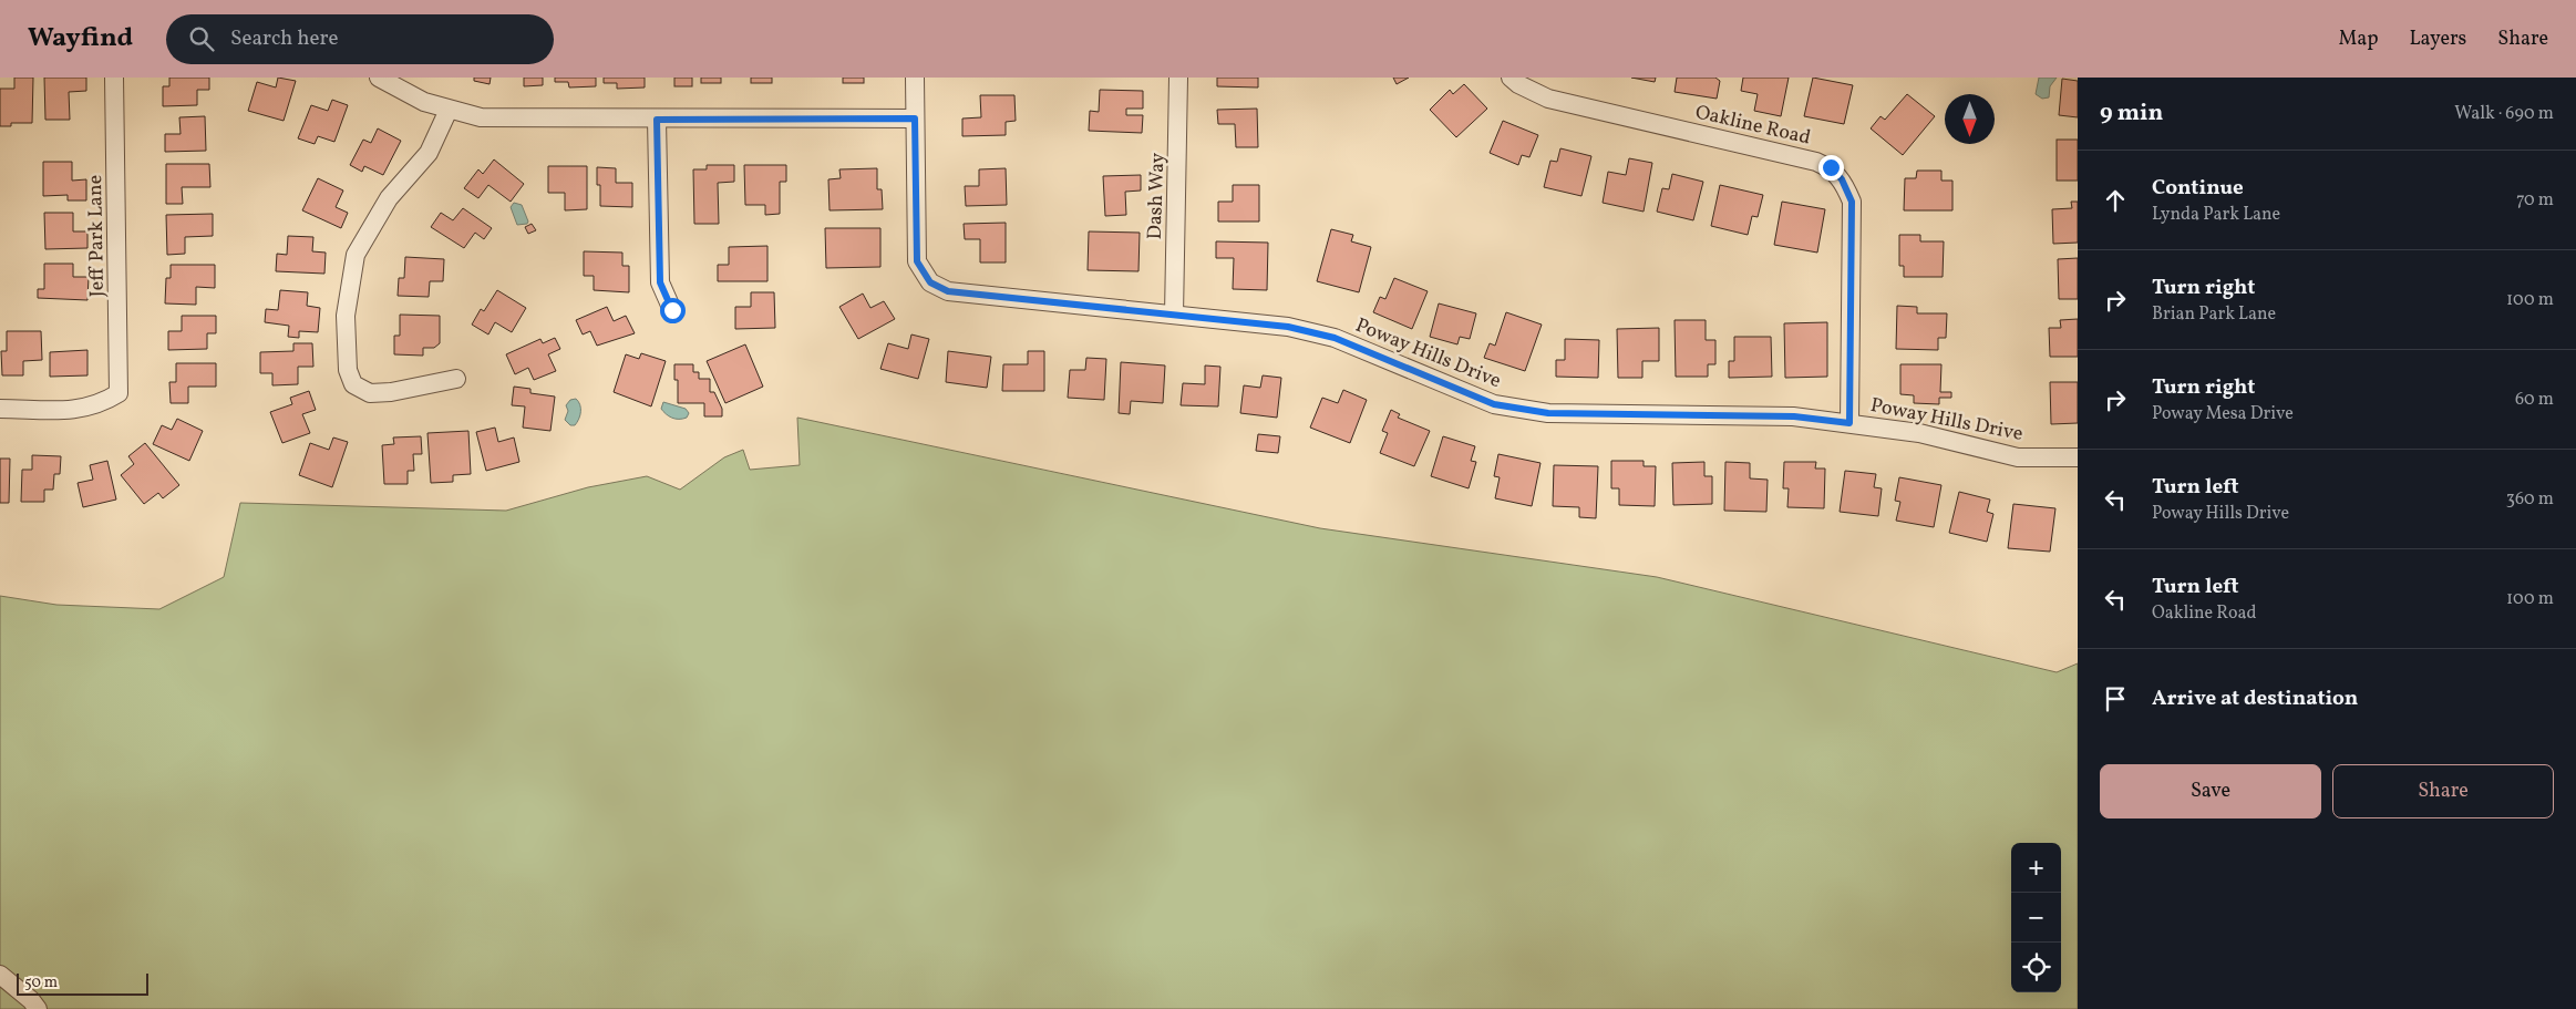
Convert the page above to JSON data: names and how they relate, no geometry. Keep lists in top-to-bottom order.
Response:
{
  "streets": {
    "street": [
      "Oakline Road",
      "Dash Way",
      "Jeff Park Lane",
      "Poway Hills Drive"
    ]
  },
  "crossings": [
    ["Oakline Road", "Poway Hills Drive"],
    ["Dash Way", "Poway Hills Drive"]
  ],
  "scale_bar": "50 m",
  "north": "bottom",
  "page": {
    "header": "Wayfind",
    "search": "Search here",
    "nav": ["Map", "Layers", "Share"],
    "heading": ["9 min", "Walk · 690 m"],
    "list": [
      ["Continue", "Lynda Park Lane", "70 m"],
      ["Turn right", "Brian Park Lane", "100 m"],
      ["Turn right", "Poway Mesa Drive", "60 m"],
      ["Turn left", "Poway Hills Drive", "360 m"],
      ["Turn left", "Oakline Road", "100 m"],
      "Arrive at destination"
    ],
    "buttons": ["Save", "Share"],
    "map_buttons": ["+", "−"],
    "scale": "50 m"
  }
}
